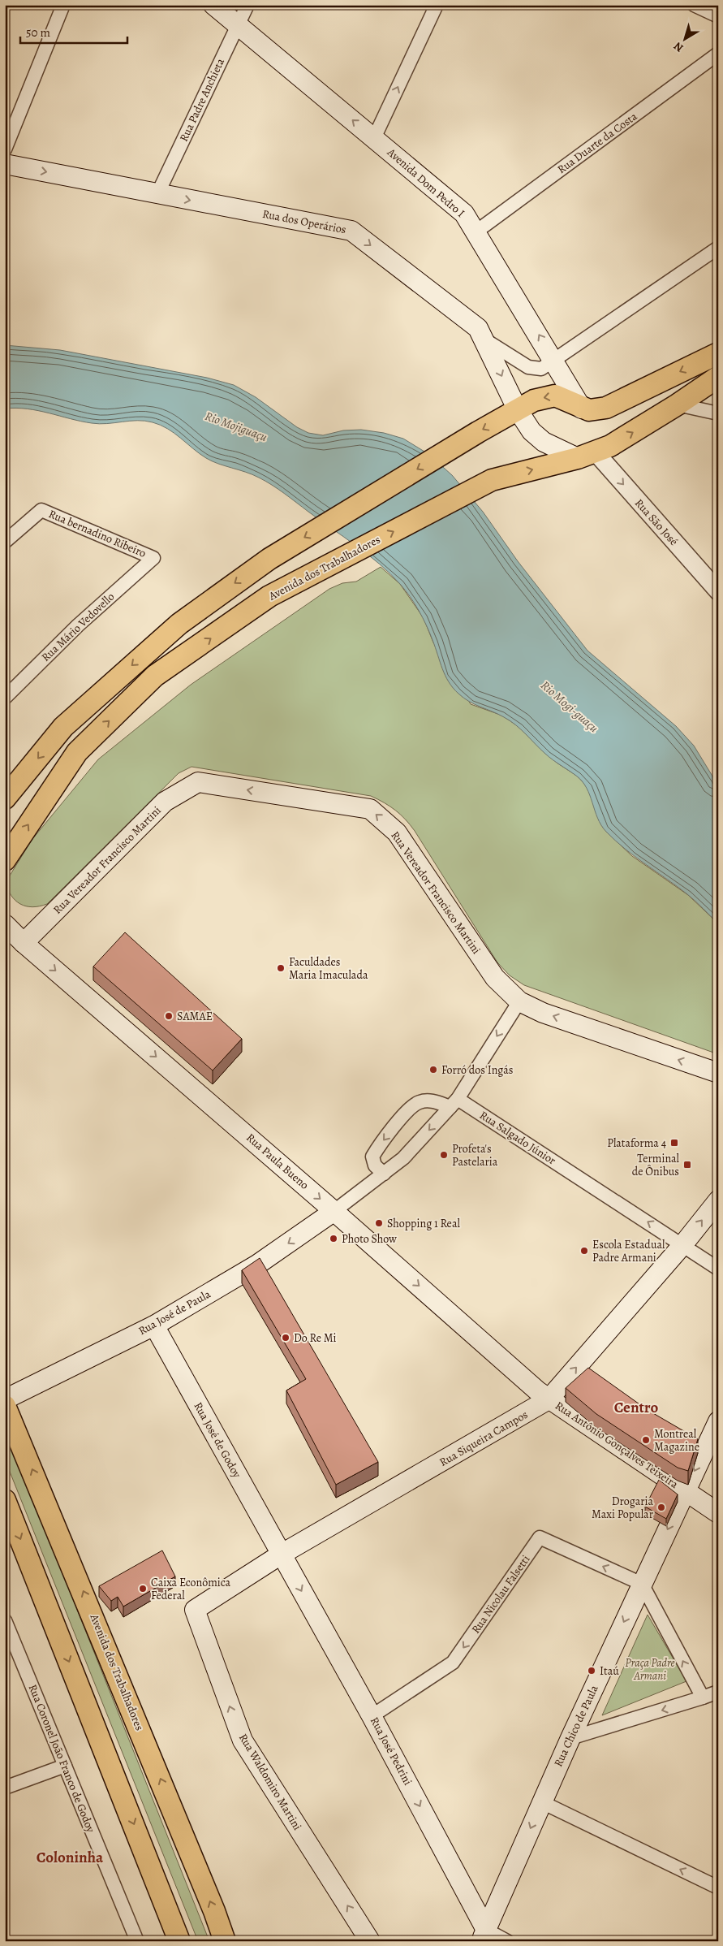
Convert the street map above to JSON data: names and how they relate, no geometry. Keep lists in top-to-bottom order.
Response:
{
  "streets": {
    "main road": [
      "Avenida Dom Pedro I",
      "Rua dos Operários",
      "Avenida dos Trabalhadores",
      "Rua Vereador Francisco Martini",
      "Rua Paula Bueno",
      "Rua José de Paula",
      "Rua Siqueira Campos",
      "Rua José de Godoy",
      "Rua Antônio Gonçalves Teixeira",
      "Rua Chico de Paula",
      "Rua José Pedrini",
      "Rua Waldomiro Martini"
    ],
    "street": [
      "Rua Padre Anchieta",
      "Rua Duarte da Costa",
      "Rua São José",
      "Rua bernadino Ribeiro",
      "Rua Mário Vedovello",
      "Rua Salgado Júnior",
      "Rua Nicolau Falsetti",
      "Rua Coronel João Franco de Godoy"
    ]
  },
  "crossings": [
    ["Rua Padre Anchieta", "Avenida Dom Pedro I"],
    ["Rua Padre Anchieta", "Rua dos Operários"],
    ["Rua Duarte da Costa", "Avenida Dom Pedro I"],
    ["Rua dos Operários", "Rua São José"],
    ["Rua dos Operários", "Avenida dos Trabalhadores"],
    ["Rua São José", "Avenida dos Trabalhadores"],
    ["Rua bernadino Ribeiro", "Rua Mário Vedovello"],
    ["Rua Vereador Francisco Martini", "Rua Paula Bueno"],
    ["Rua Salgado Júnior", "Rua Siqueira Campos"],
    ["Rua Paula Bueno", "Rua José de Paula"],
    ["Rua Paula Bueno", "Rua Siqueira Campos"],
    ["Rua Paula Bueno", "Rua Antônio Gonçalves Teixeira"],
    ["Rua José de Paula", "Rua José de Godoy"],
    ["Rua Siqueira Campos", "Rua José de Godoy"],
    ["Rua Siqueira Campos", "Rua Antônio Gonçalves Teixeira"],
    ["Rua Siqueira Campos", "Rua José Pedrini"],
    ["Rua Siqueira Campos", "Rua Waldomiro Martini"],
    ["Rua José de Godoy", "Rua José Pedrini"],
    ["Rua Antônio Gonçalves Teixeira", "Rua Chico de Paula"],
    ["Rua Nicolau Falsetti", "Rua Chico de Paula"],
    ["Rua Nicolau Falsetti", "Rua José Pedrini"],
    ["Rua Chico de Paula", "Rua José Pedrini"]
  ],
  "one_way": [
    "Avenida Dom Pedro I",
    "Rua dos Operários",
    "Rua São José",
    "Rua Vereador Francisco Martini",
    "Rua Paula Bueno",
    "Rua José de Paula",
    "Rua Siqueira Campos",
    "Rua Nicolau Falsetti",
    "Rua Chico de Paula",
    "Rua José Pedrini"
  ],
  "districts": ["Centro", "Coloninha"],
  "water": ["Rio Mojiguaçu", "Rio Mogi-guaçu"],
  "parks": ["Praça Padre Armani"],
  "places": {
    "other": [
      "Faculdades Maria Imaculada",
      "SAMAE",
      "Forró dos Ingás",
      "Profeta's Pastelaria",
      "Shopping 1 Real",
      "Photo Show",
      "Escola Estadual Padre Armani",
      "Do Re Mi",
      "Montreal Magazine",
      "Drogaria Maxi Popular",
      "Caixa Econômica Federal",
      "Itaú"
    ],
    "transit": ["Plataforma 4", "Terminal de Ônibus"]
  },
  "scale_bar": "50 m",
  "north": "bottom left"
}
